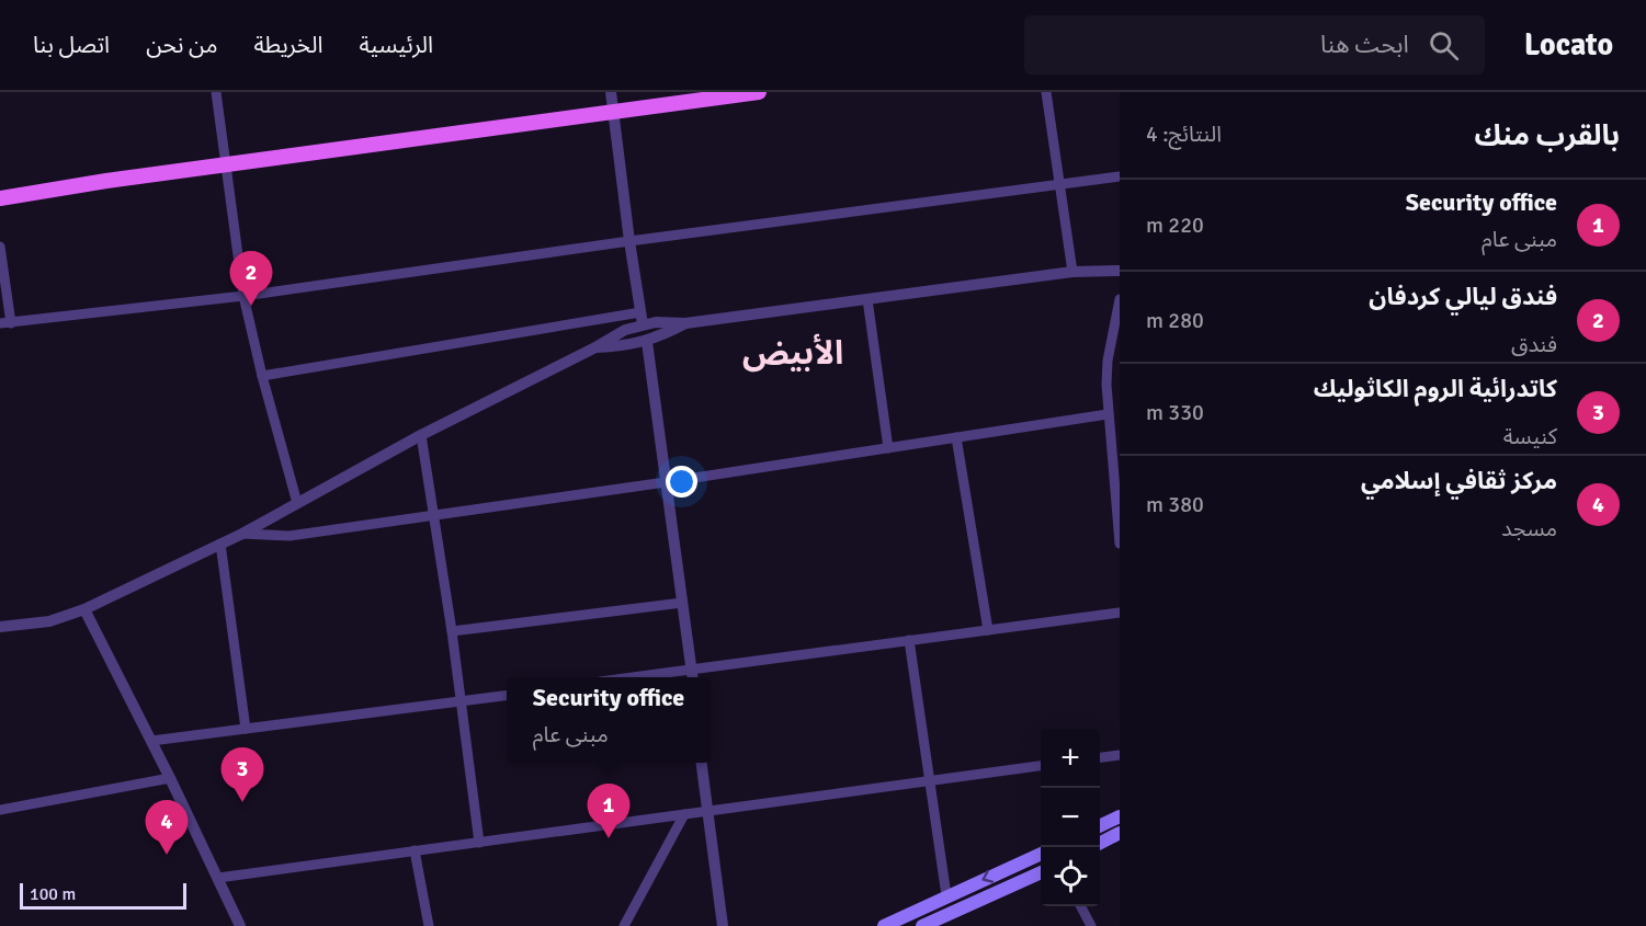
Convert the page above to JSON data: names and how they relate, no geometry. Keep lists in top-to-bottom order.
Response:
{
  "districts": ["الأبيض"],
  "scale_bar": "100 m",
  "page": {
    "header": "Locato",
    "search": "ابحث هنا",
    "nav": [
      "الرئيسية",
      "الخريطة",
      "من نحن",
      "اتصل بنا"
    ],
    "heading": ["بالقرب منك", "النتائج: 4"],
    "list": [
      {
        "mark": "1",
        "name": "Security office",
        "note": "مبنى عام",
        "value": "220 m"
      },
      {
        "mark": "2",
        "name": "فندق ليالي كردفان",
        "note": "فندق",
        "value": "280 m"
      },
      {
        "mark": "3",
        "name": "كاتدرائية الروم الكاثوليك",
        "note": "كنيسة",
        "value": "330 m"
      },
      {
        "mark": "4",
        "name": "مركز ثقافي إسلامي",
        "note": "مسجد",
        "value": "380 m"
      }
    ],
    "pins": [
      "2",
      "3",
      "1",
      "4"
    ],
    "popup": ["Security office", "مبنى عام"],
    "map_buttons": ["+", "−"],
    "scale": "100 m"
  }
}
